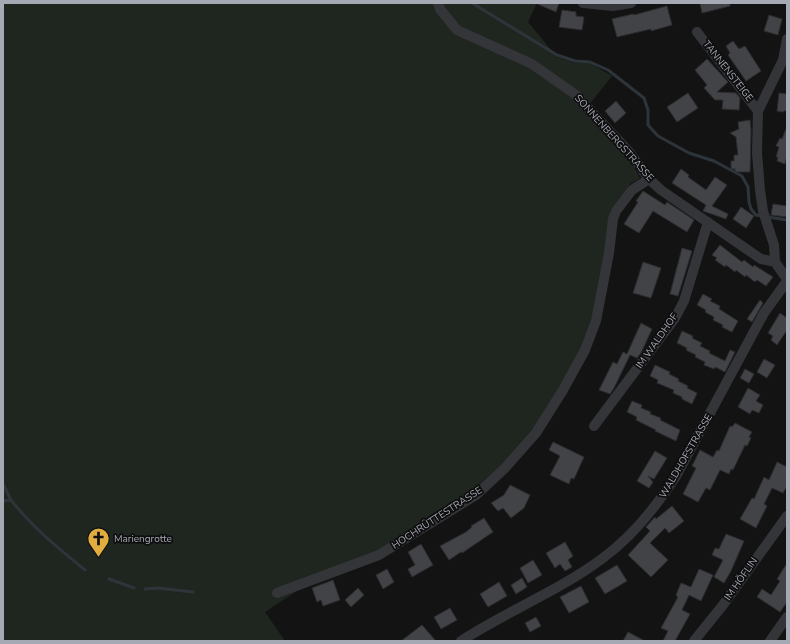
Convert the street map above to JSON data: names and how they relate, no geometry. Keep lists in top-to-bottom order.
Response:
{
  "streets": {
    "street": [
      "TANNENSTEIGE",
      "SONNENBERGSTRASSE",
      "IM WALDHOF",
      "WALDHOFSTRASSE",
      "HOCHRÜTTESTRASSE",
      "IM HÖFLIN"
    ]
  },
  "crossings": [
    ["SONNENBERGSTRASSE", "IM WALDHOF"],
    ["SONNENBERGSTRASSE", "HOCHRÜTTESTRASSE"]
  ],
  "places": {
    "church": ["Mariengrotte"]
  }
}
